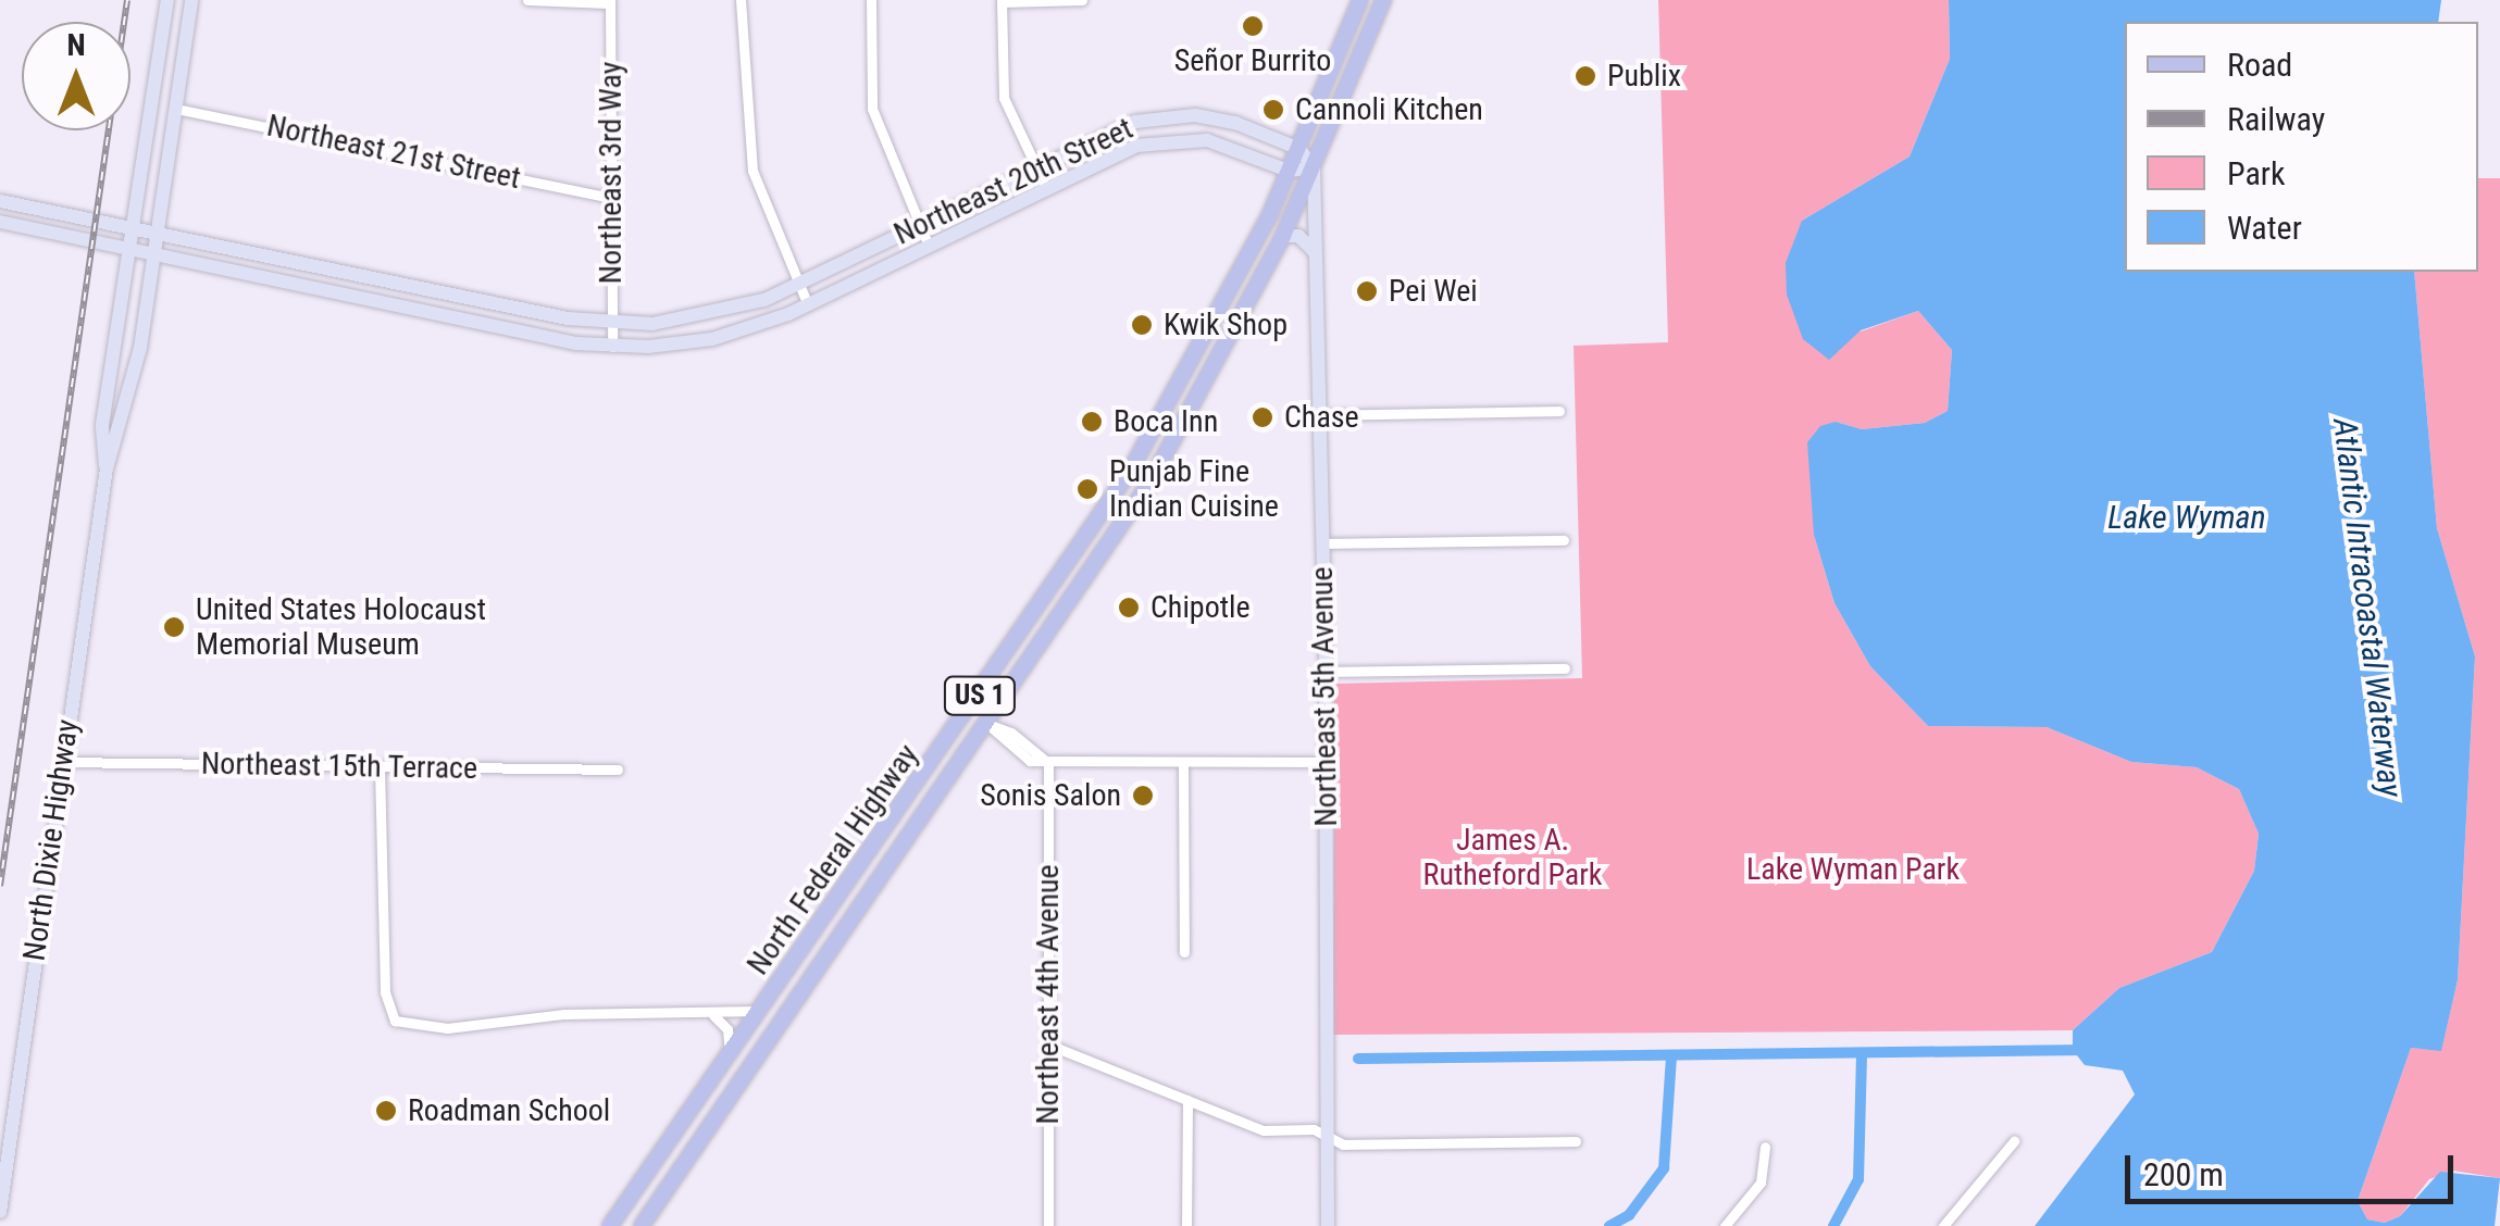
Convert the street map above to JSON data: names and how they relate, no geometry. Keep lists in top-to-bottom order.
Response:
{
  "streets": {
    "main road": ["US 1", "North Federal Highway"],
    "street": [
      "Northeast 21st Street",
      "Northeast 3rd Way",
      "Northeast 20th Street",
      "Northeast 5th Avenue",
      "Northeast 15th Terrace",
      "North Dixie Highway",
      "Northeast 4th Avenue"
    ]
  },
  "crossings": [
    ["Northeast 21st Street", "Northeast 3rd Way"],
    ["Northeast 21st Street", "North Dixie Highway"],
    ["Northeast 3rd Way", "Northeast 20th Street"],
    ["Northeast 20th Street", "North Dixie Highway"],
    ["Northeast 20th Street", "North Federal Highway"],
    ["Northeast 5th Avenue", "North Federal Highway"],
    ["Northeast 15th Terrace", "North Dixie Highway"]
  ],
  "water": ["Lake Wyman", "Atlantic Intracoastal Waterway"],
  "parks": ["James A. Rutheford Park", "Lake Wyman Park"],
  "places": [
    "Señor Burrito",
    "Publix",
    "Cannoli Kitchen",
    "Pei Wei",
    "Kwik Shop",
    "Chase",
    "Boca Inn",
    "Punjab Fine Indian Cuisine",
    "Chipotle",
    "United States Holocaust Memorial Museum",
    "Sonis Salon",
    "Roadman School"
  ],
  "legend": [
    "Road",
    "Railway",
    "Park",
    "Water"
  ],
  "scale_bar": "200 m",
  "north": "top"
}
